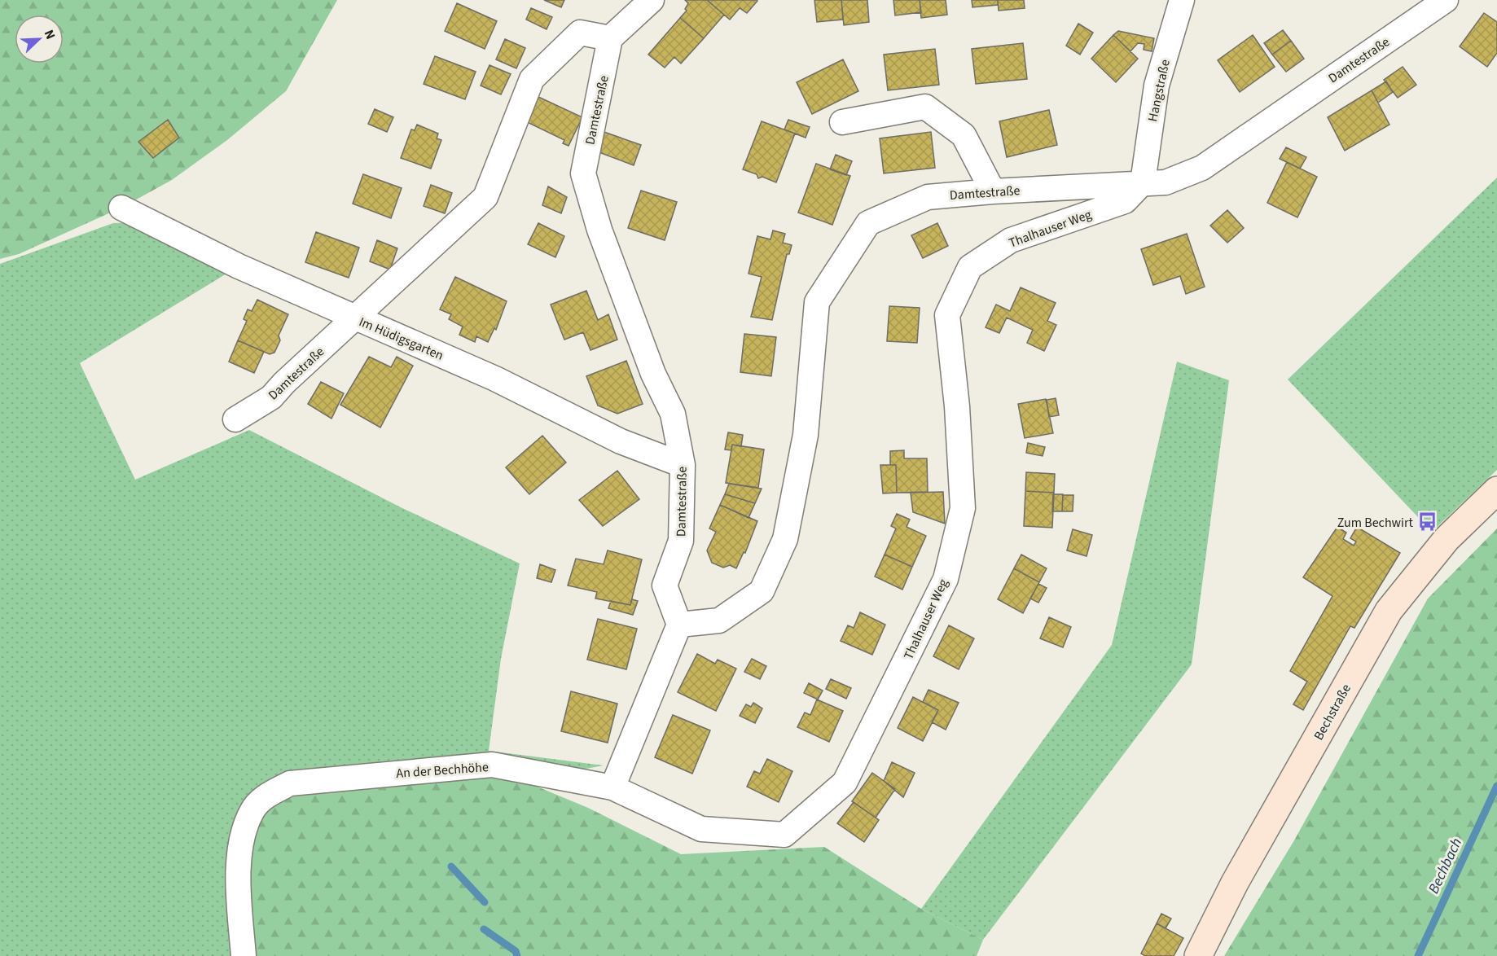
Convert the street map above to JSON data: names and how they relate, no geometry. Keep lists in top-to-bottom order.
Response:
{
  "streets": {
    "main road": ["Bechstraße"],
    "street": [
      "Damtestraße",
      "Hangstraße",
      "Thalhauser Weg",
      "Im Hüdigsgarten",
      "An der Bechhöhe"
    ]
  },
  "crossings": [
    ["Damtestraße", "Hangstraße"],
    ["Damtestraße", "Thalhauser Weg"],
    ["Damtestraße", "Im Hüdigsgarten"],
    ["Hangstraße", "Thalhauser Weg"],
    ["Thalhauser Weg", "An der Bechhöhe"]
  ],
  "water": ["Bechbach"],
  "places": {
    "bus stop": ["Zum Bechwirt"]
  },
  "north": "top right"
}
